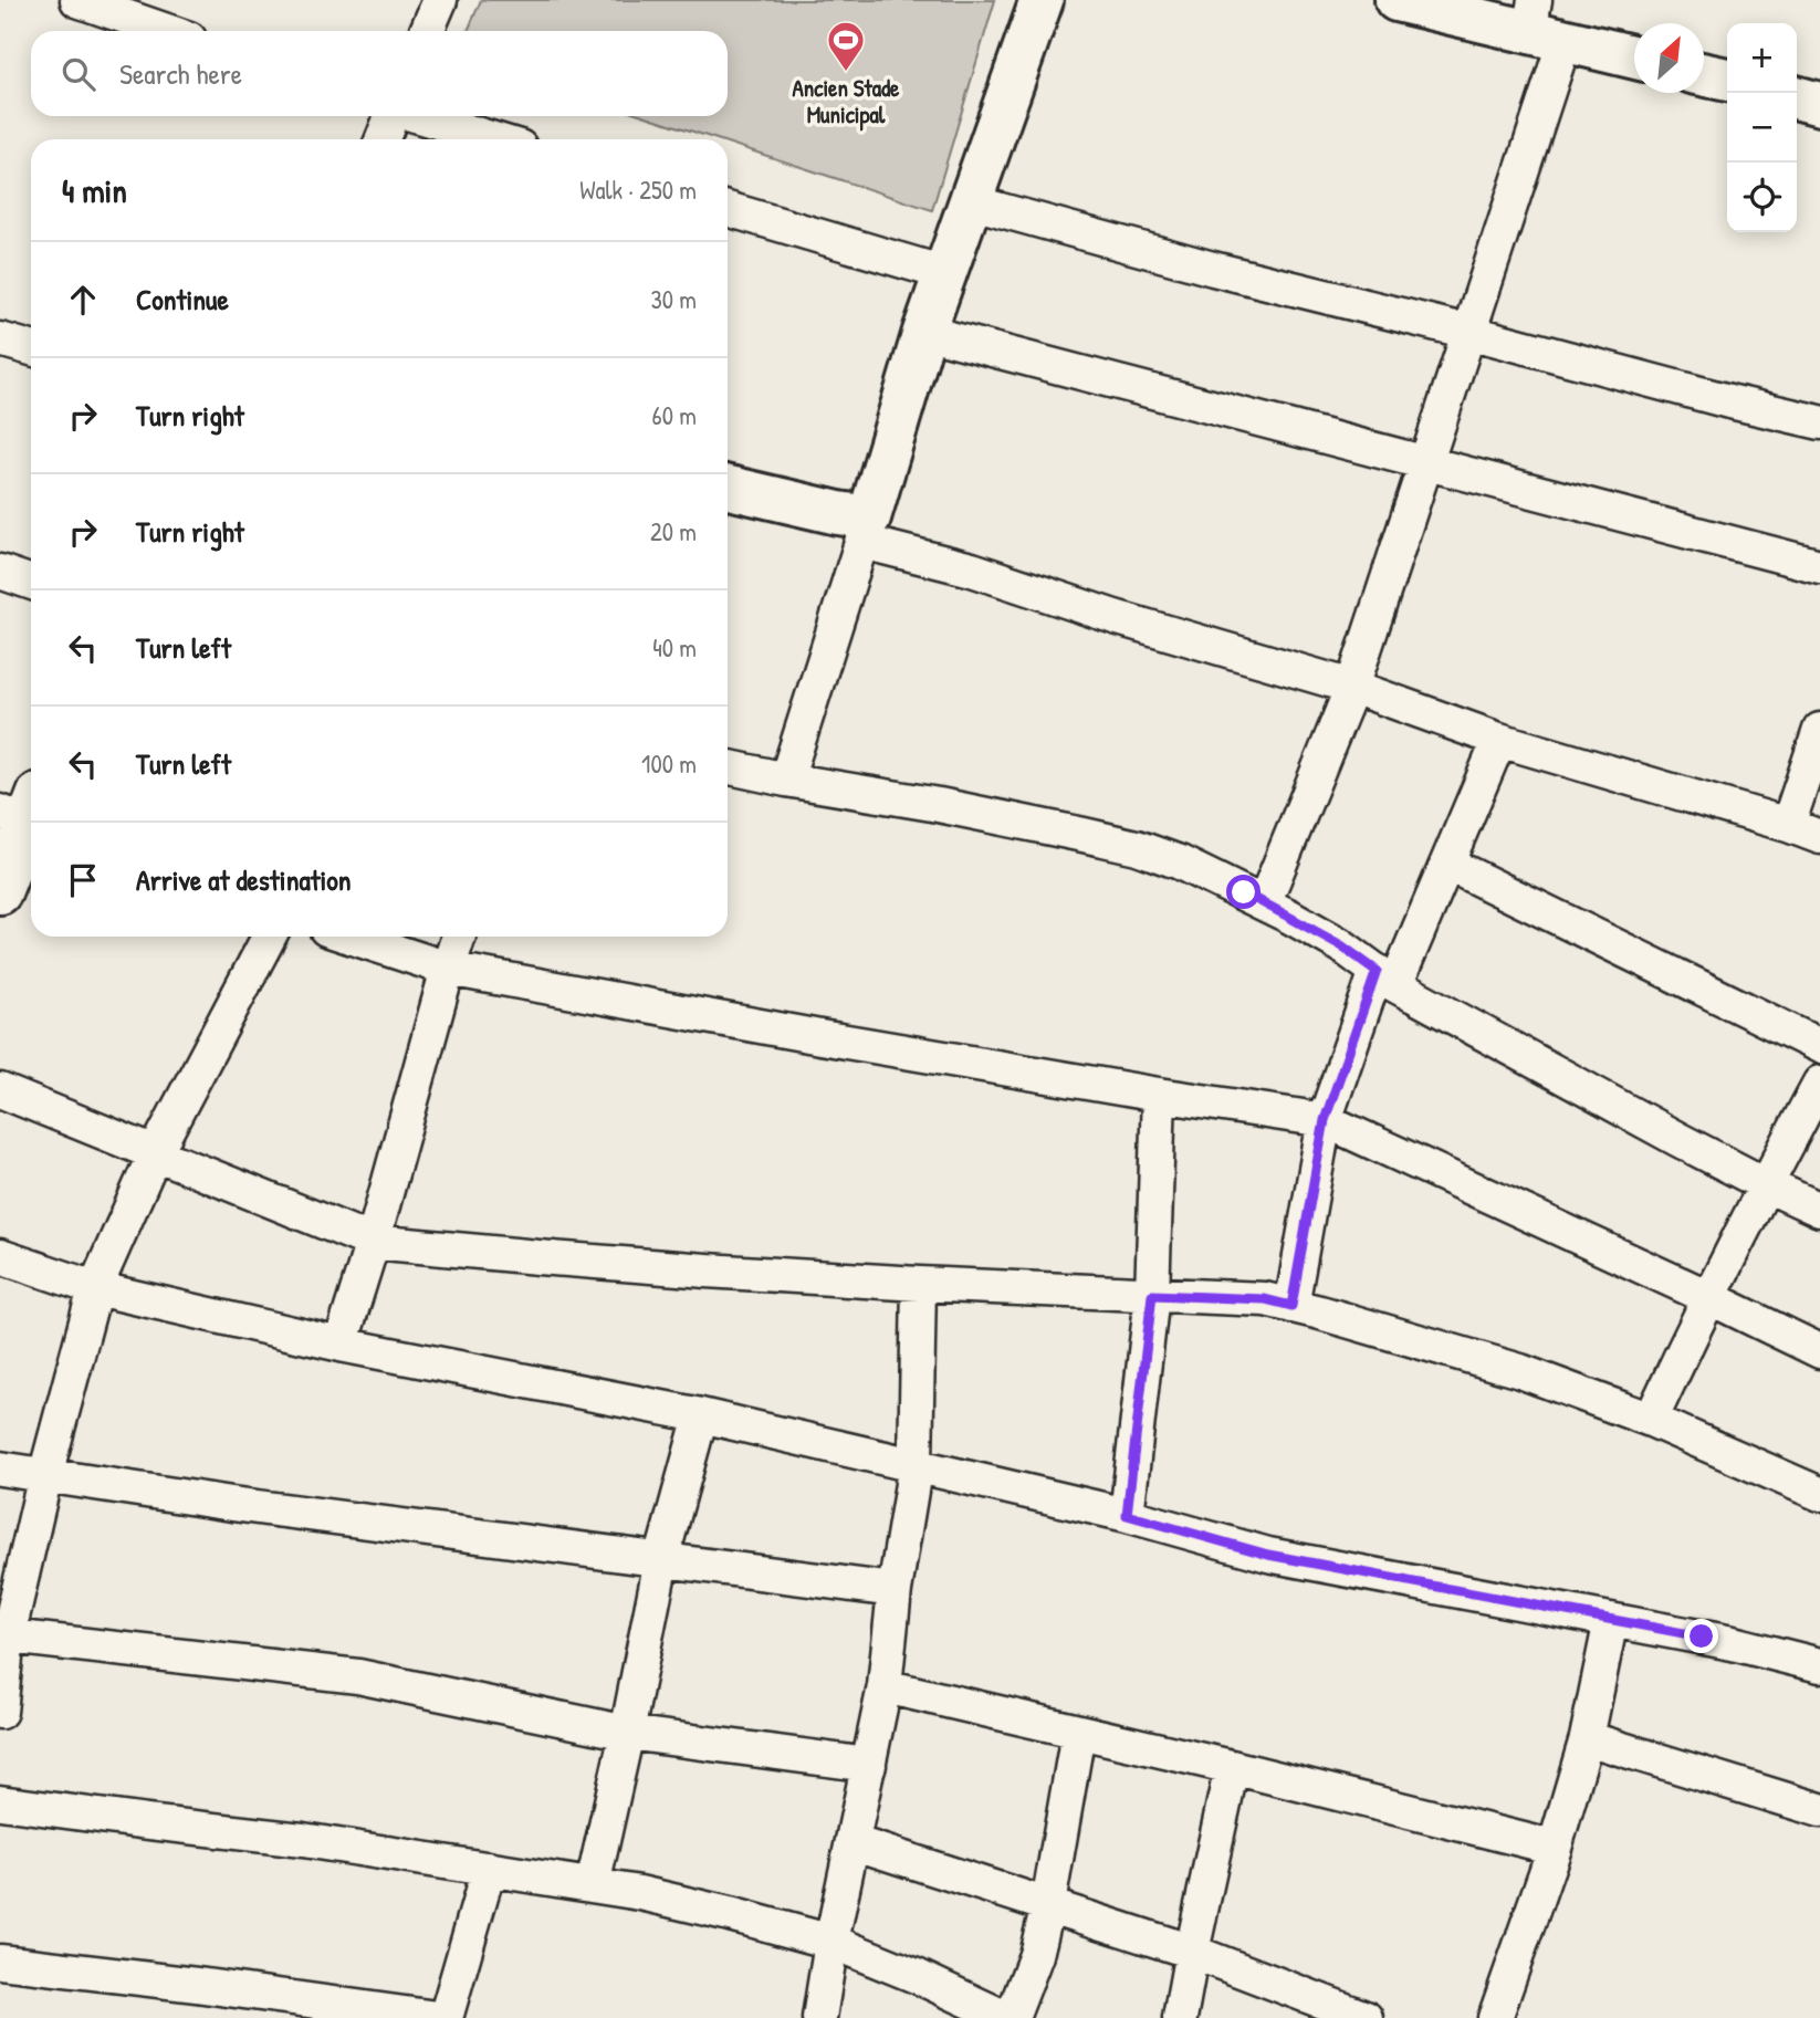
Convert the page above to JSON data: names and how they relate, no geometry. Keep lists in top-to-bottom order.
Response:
{
  "places": {
    "sports": ["Ancien Stade Municipal"]
  },
  "north": "top right",
  "page": {
    "map_buttons": ["+", "−"],
    "search": "Search here",
    "heading": ["4 min", "Walk · 250 m"],
    "list": [
      ["Continue", "30 m"],
      ["Turn right", "60 m"],
      ["Turn right", "20 m"],
      ["Turn left", "40 m"],
      ["Turn left", "100 m"],
      "Arrive at destination"
    ]
  }
}
